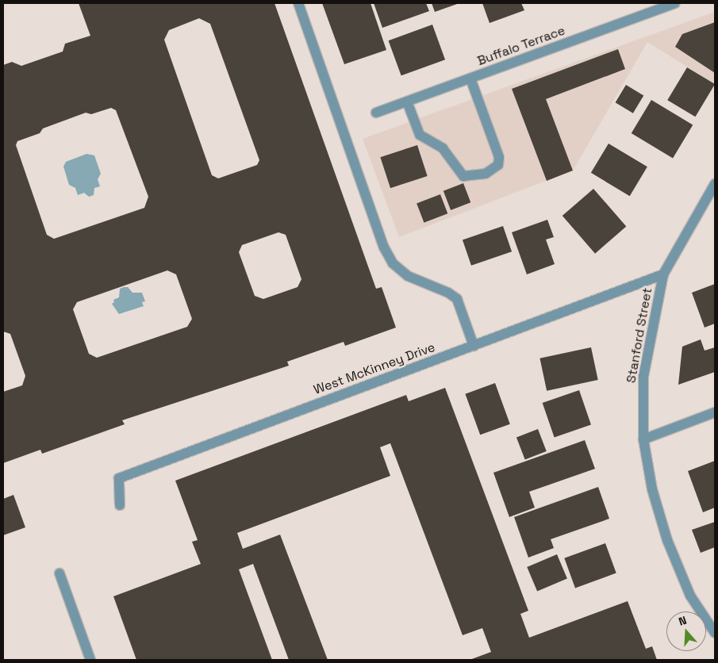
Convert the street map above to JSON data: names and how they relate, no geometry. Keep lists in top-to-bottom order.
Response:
{
  "streets": {
    "street": ["Buffalo Terrace", "Stanford Street", "West McKinney Drive"]
  },
  "crossings": [
    ["Stanford Street", "West McKinney Drive"]
  ],
  "north": "top"
}
